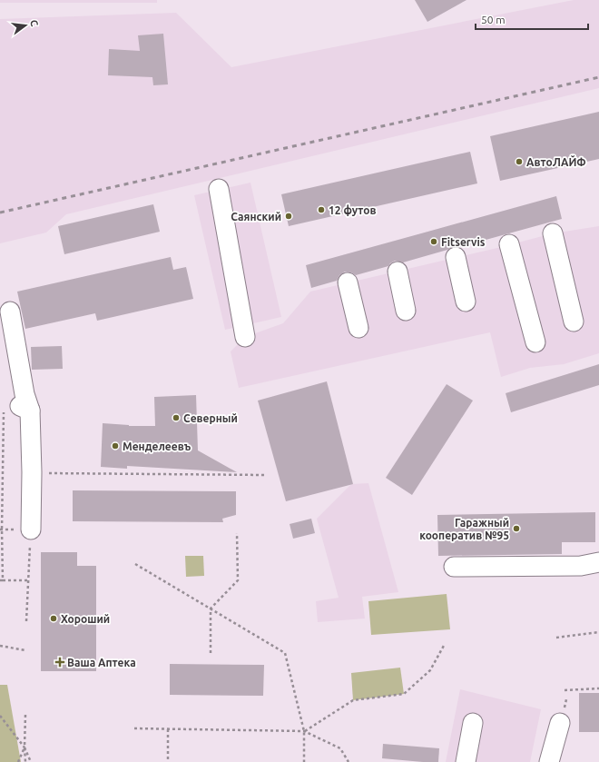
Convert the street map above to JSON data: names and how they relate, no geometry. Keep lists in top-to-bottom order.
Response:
{
  "places": {
    "other": [
      "АвтоЛАЙФ",
      "12 футов",
      "Саянский",
      "Fitservis",
      "Северный",
      "Менделеевъ",
      "Гаражный кооператив №95",
      "Хороший"
    ],
    "health": ["Ваша Аптека"]
  },
  "scale_bar": "50 m",
  "north": "right"
}
